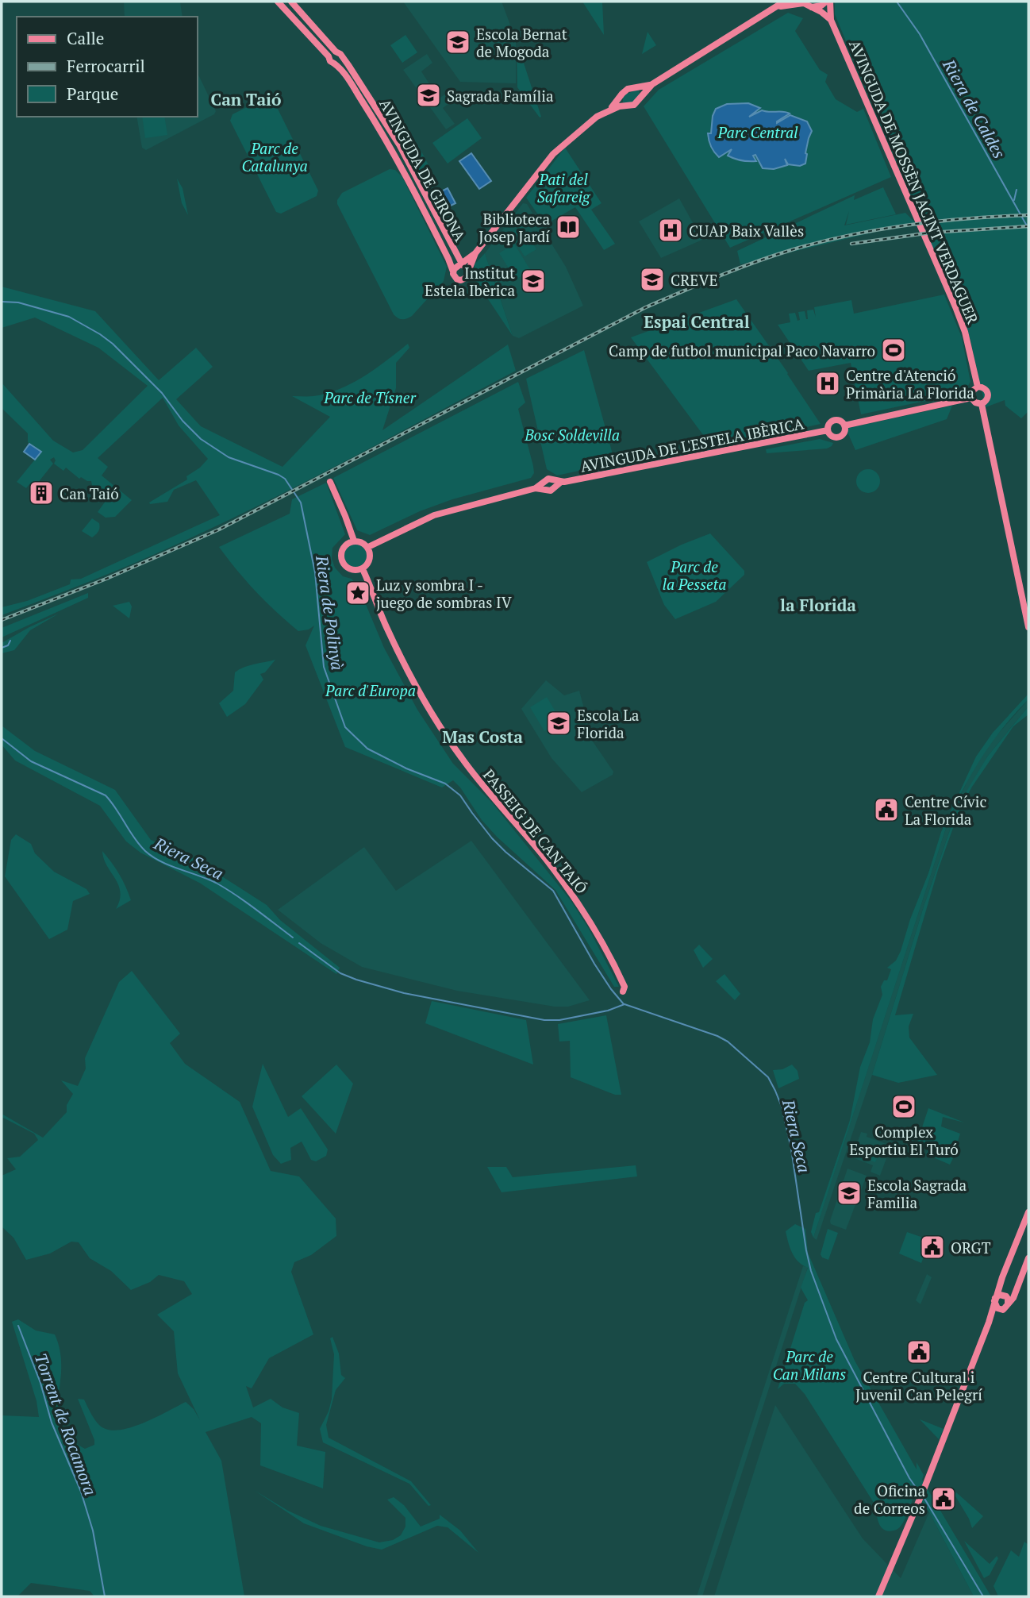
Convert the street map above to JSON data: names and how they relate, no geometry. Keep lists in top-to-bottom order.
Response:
{
  "streets": {
    "main road": [
      "AVINGUDA DE GIRONA",
      "AVINGUDA DE MOSSÈN JACINT VERDAGUER",
      "AVINGUDA DE L'ESTELA IBÈRICA",
      "PASSEIG DE CAN TAIÓ"
    ]
  },
  "districts": [
    "Can Taió",
    "Espai Central",
    "la Florida",
    "Mas Costa"
  ],
  "water": [
    "Riera de Caldes",
    "Riera de Polinyà",
    "Riera Seca",
    "Torrent de Rocamora"
  ],
  "parks": [
    "Parc Central",
    "Parc de Catalunya",
    "Pati del Safareig",
    "Parc de Tísner",
    "Bosc Soldevilla",
    "Parc de la Pesseta",
    "Parc d'Europa",
    "Parc de Can Milans"
  ],
  "places": {
    "school or university": [
      "Escola Bernat de Mogoda",
      "Sagrada Família",
      "CREVE",
      "Institut Estela Ibèrica",
      "Escola La Florida",
      "Escola Sagrada Familia"
    ],
    "library": ["Biblioteca Josep Jardí"],
    "hospital": ["CUAP Baix Vallès", "Centre d'Atenció Primària La Florida"],
    "sports": ["Camp de futbol municipal Paco Navarro", "Complex Esportiu El Turó"],
    "building": ["Can Taió"],
    "place": ["Luz y sombra I - juego de sombras IV"],
    "public building": [
      "Centre Cívic La Florida",
      "ORGT",
      "Centre Cultural i Juvenil Can Pelegrí",
      "Oficina de Correos"
    ]
  },
  "legend": ["Calle", "Ferrocarril", "Parque"]
}
